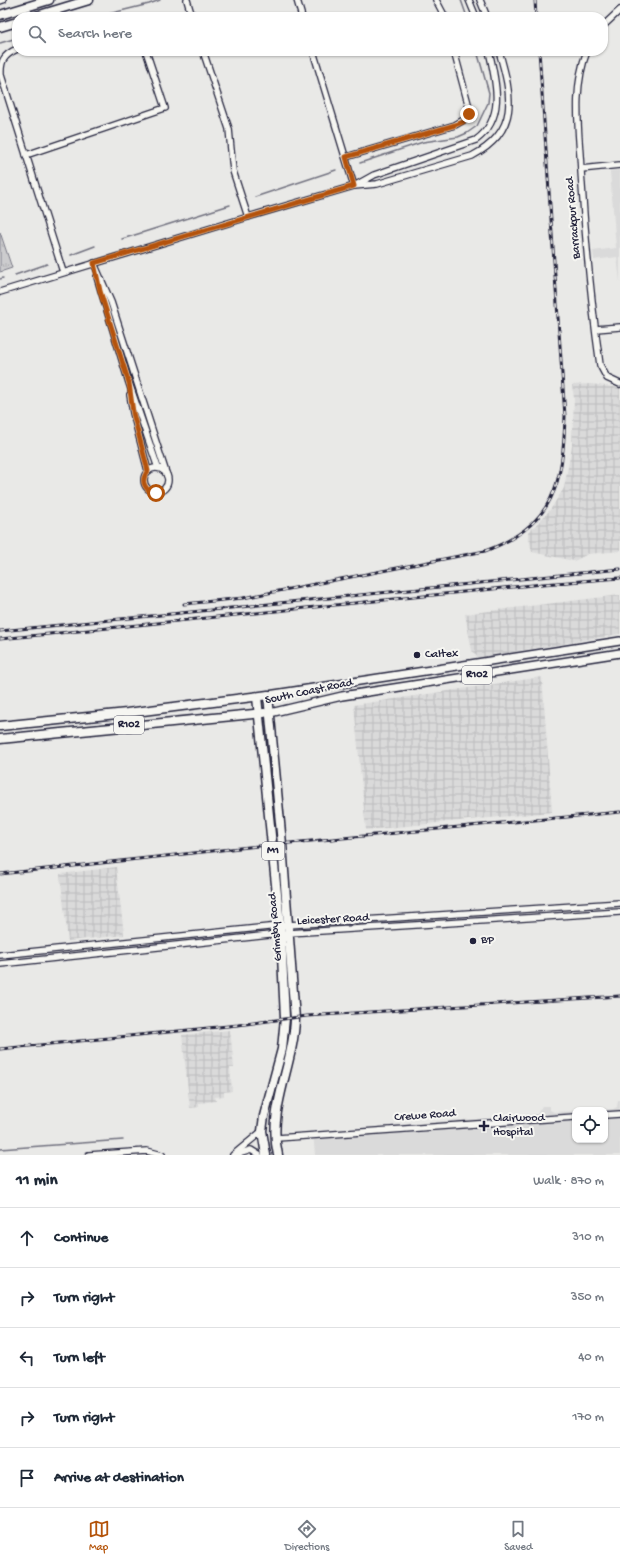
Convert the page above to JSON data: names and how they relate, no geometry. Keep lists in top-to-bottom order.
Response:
{
  "streets": {
    "highway": [
      "R102",
      "South Coast Road",
      "M1",
      "Grimsby Road"
    ],
    "street": ["Barrackpur Road", "Leicester Road", "Crewe Road"]
  },
  "crossings": [
    ["South Coast Road", "Grimsby Road"],
    ["Leicester Road", "Grimsby Road"],
    ["Grimsby Road", "Crewe Road"]
  ],
  "places": {
    "other": ["Caltex", "BP"],
    "health": ["Clairwood Hospital"]
  },
  "page": {
    "search": "Search here",
    "heading": ["11 min", "Walk · 870 m"],
    "list": [
      ["Continue", "310 m"],
      ["Turn right", "350 m"],
      ["Turn left", "40 m"],
      ["Turn right", "170 m"],
      "Arrive at destination"
    ],
    "nav": ["Map", "Directions", "Saved"]
  }
}
